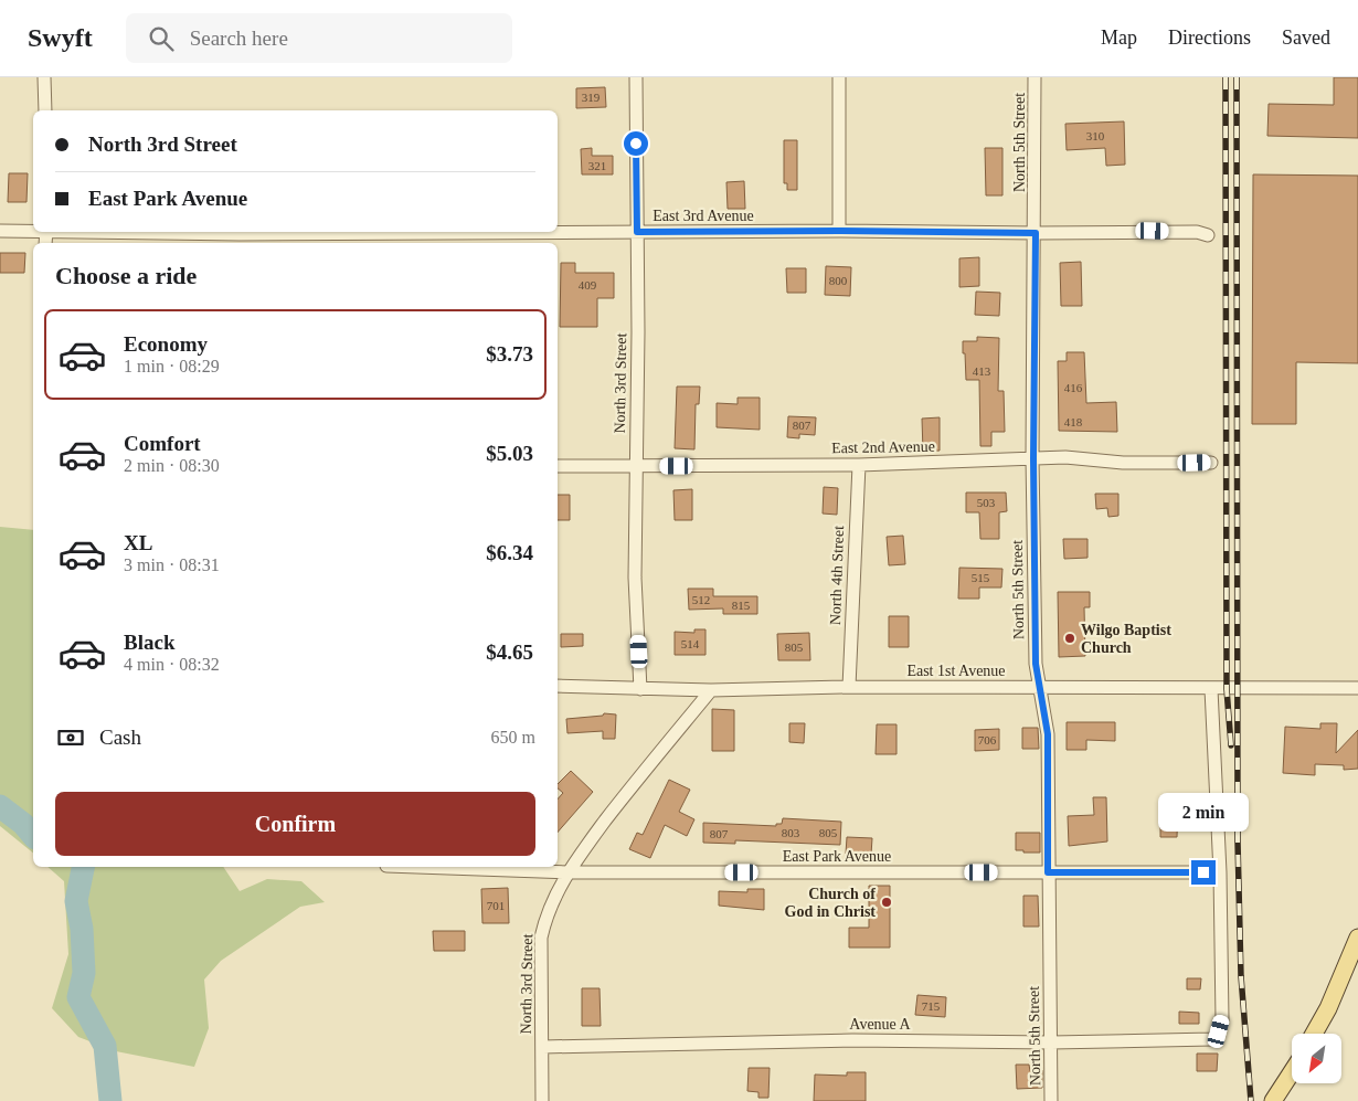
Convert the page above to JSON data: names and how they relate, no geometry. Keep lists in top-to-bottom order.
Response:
{
  "streets": {
    "street": [
      "North 5th Street",
      "East 3rd Avenue",
      "North 3rd Street",
      "East 2nd Avenue",
      "North 4th Street",
      "East 1st Avenue",
      "East Park Avenue",
      "Avenue A"
    ]
  },
  "crossings": [
    ["North 5th Street", "East 3rd Avenue"],
    ["North 5th Street", "East 2nd Avenue"],
    ["North 5th Street", "East 1st Avenue"],
    ["North 5th Street", "East Park Avenue"],
    ["North 5th Street", "Avenue A"],
    ["East 3rd Avenue", "North 3rd Street"],
    ["North 3rd Street", "East 2nd Avenue"],
    ["North 3rd Street", "East 1st Avenue"],
    ["North 3rd Street", "East Park Avenue"],
    ["North 3rd Street", "Avenue A"],
    ["East 2nd Avenue", "North 4th Street"],
    ["North 4th Street", "East 1st Avenue"],
    ["East Park Avenue", "Avenue A"]
  ],
  "places": ["Wilgo Baptist Church", "Church of God in Christ"],
  "house_numbers": [
    "319",
    "310",
    "321",
    "800",
    "409",
    "413",
    "416",
    "418",
    "807",
    "503",
    "515",
    "512",
    "815",
    "514",
    "805",
    "706",
    "803",
    "805",
    "807",
    "701",
    "715"
  ],
  "north": "bottom left",
  "page": {
    "header": "Swyft",
    "search": "Search here",
    "nav": ["Map", "Directions", "Saved"],
    "banner": ["North 3rd Street", "East Park Avenue"],
    "heading": "Choose a ride",
    "list": [
      {
        "name": "Economy",
        "note": "1 min · 08:29",
        "value": "$3.73"
      },
      {
        "name": "Comfort",
        "note": "2 min · 08:30",
        "value": "$5.03"
      },
      {
        "name": "XL",
        "note": "3 min · 08:31",
        "value": "$6.34"
      },
      {
        "name": "Black",
        "note": "4 min · 08:32",
        "value": "$4.65"
      }
    ],
    "pay": ["Cash", "650 m"],
    "buttons": "Confirm",
    "bubble": "2 min"
  }
}
